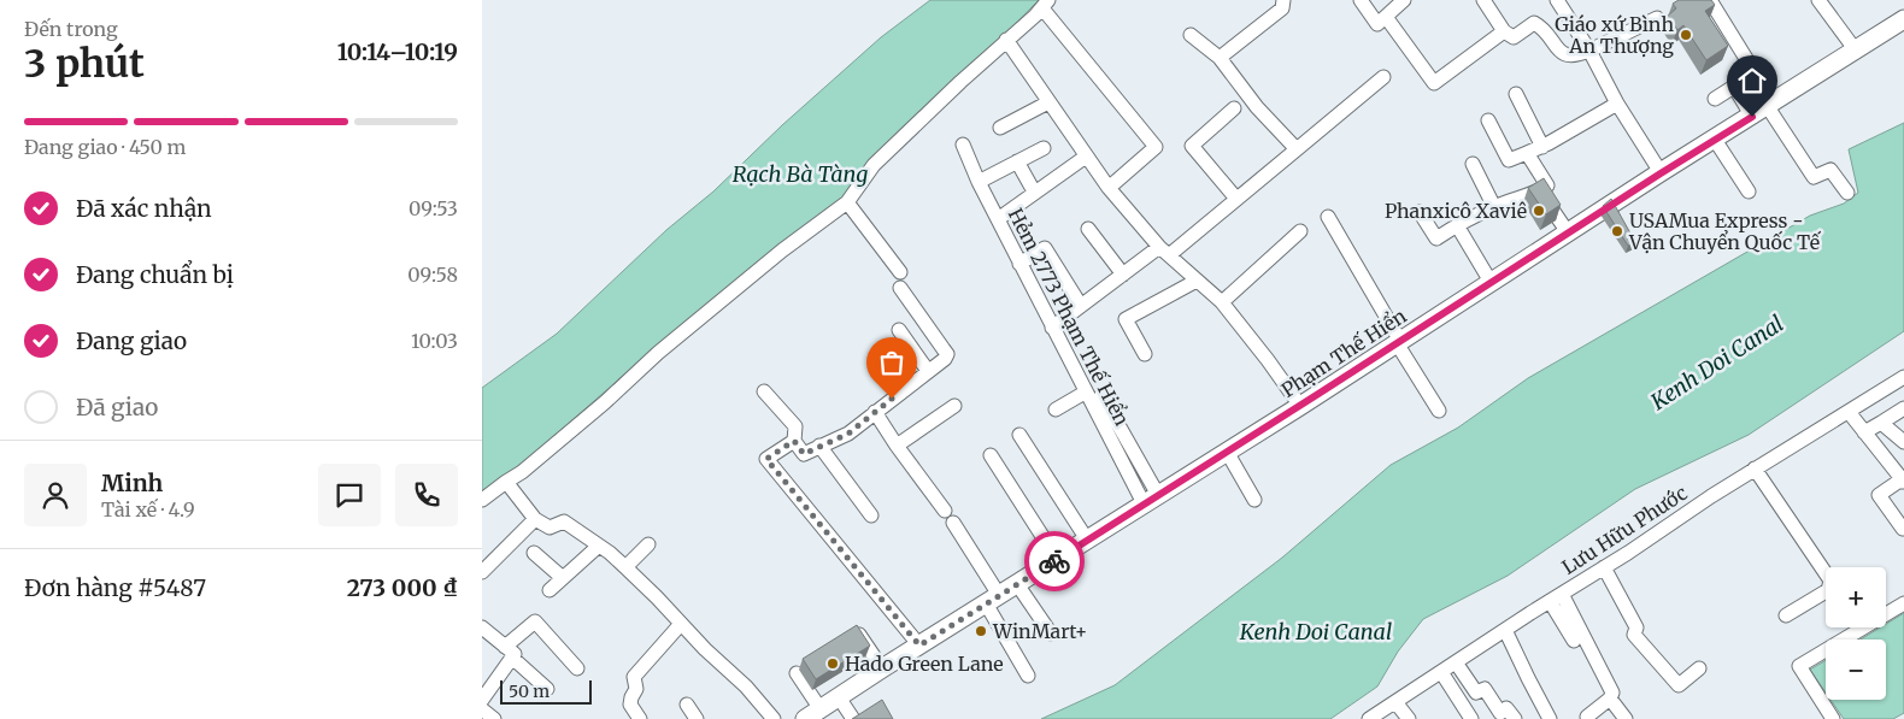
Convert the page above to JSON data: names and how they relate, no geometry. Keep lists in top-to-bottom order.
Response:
{
  "streets": {
    "main road": ["Phạm Thế Hiển"],
    "street": ["Hẻm 2773 Phạm Thế Hiển", "Lưu Hữu Phước"]
  },
  "crossings": [
    ["Hẻm 2773 Phạm Thế Hiển", "Phạm Thế Hiển"]
  ],
  "water": ["Rạch Bà Tàng", "Kenh Doi Canal"],
  "places": [
    "Giáo xứ Bình An Thượng",
    "Phanxicô Xaviê",
    "USAMua Express - Vận Chuyển Quốc Tế",
    "WinMart+",
    "Hado Green Lane"
  ],
  "scale_bar": "50 m",
  "page": {
    "heading": ["3 phút", "Đến trong", "10:14–10:19"],
    "panel": [
      "Minh",
      "Tài xế · 4.9",
      "Đơn hàng #5487",
      "273 000 ₫"
    ],
    "bar": "Đang giao · 450 m",
    "list": [
      ["Đã xác nhận", "09:53"],
      ["Đang chuẩn bị", "09:58"],
      ["Đang giao", "10:03"],
      "Đã giao"
    ],
    "map_buttons": ["+", "−"],
    "scale": "50 m"
  }
}
